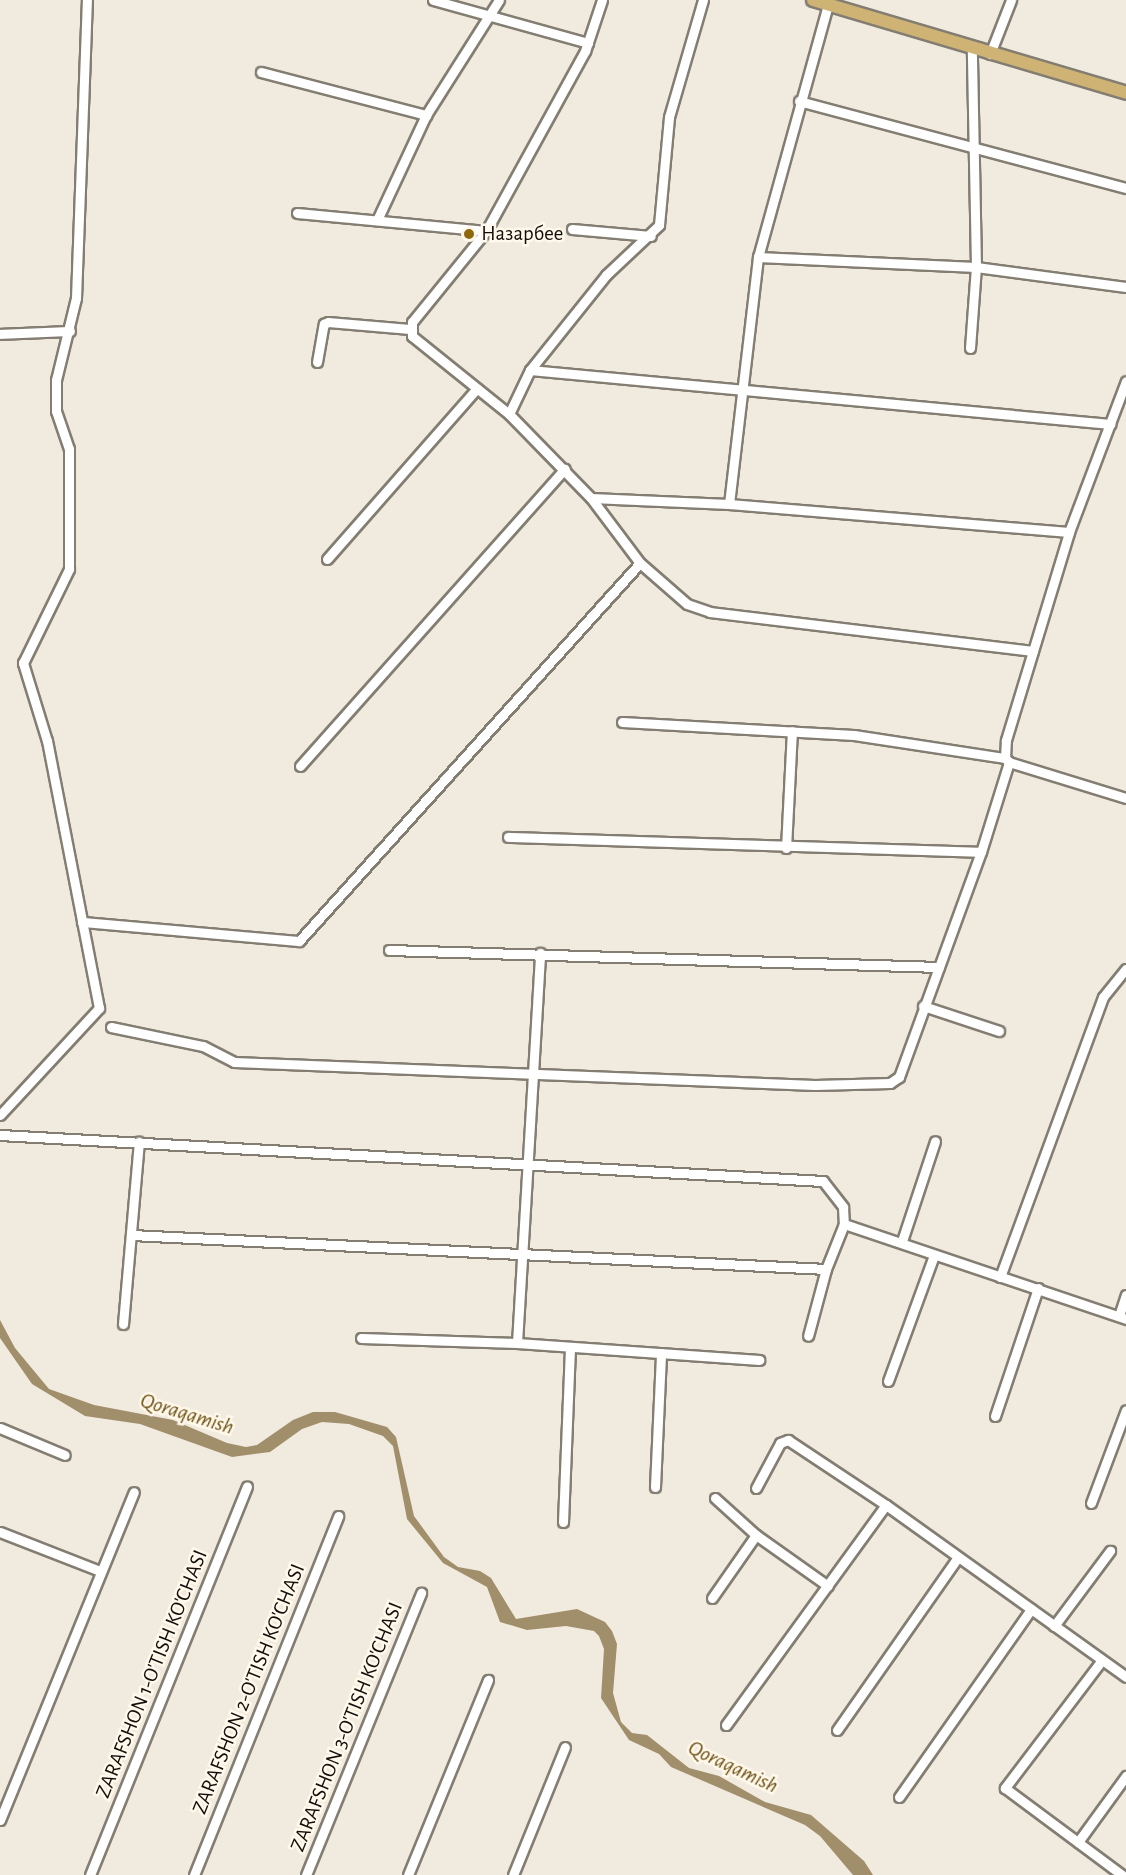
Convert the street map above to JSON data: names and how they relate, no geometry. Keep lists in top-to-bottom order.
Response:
{
  "streets": {
    "street": ["ZARAFSHON 1-O'TISH KO'CHASI", "ZARAFSHON 2-O'TISH KO'CHASI", "ZARAFSHON 3-O'TISH KO'CHASI"]
  },
  "water": ["Qoraqamish"],
  "places": ["Назарбее"]
}
